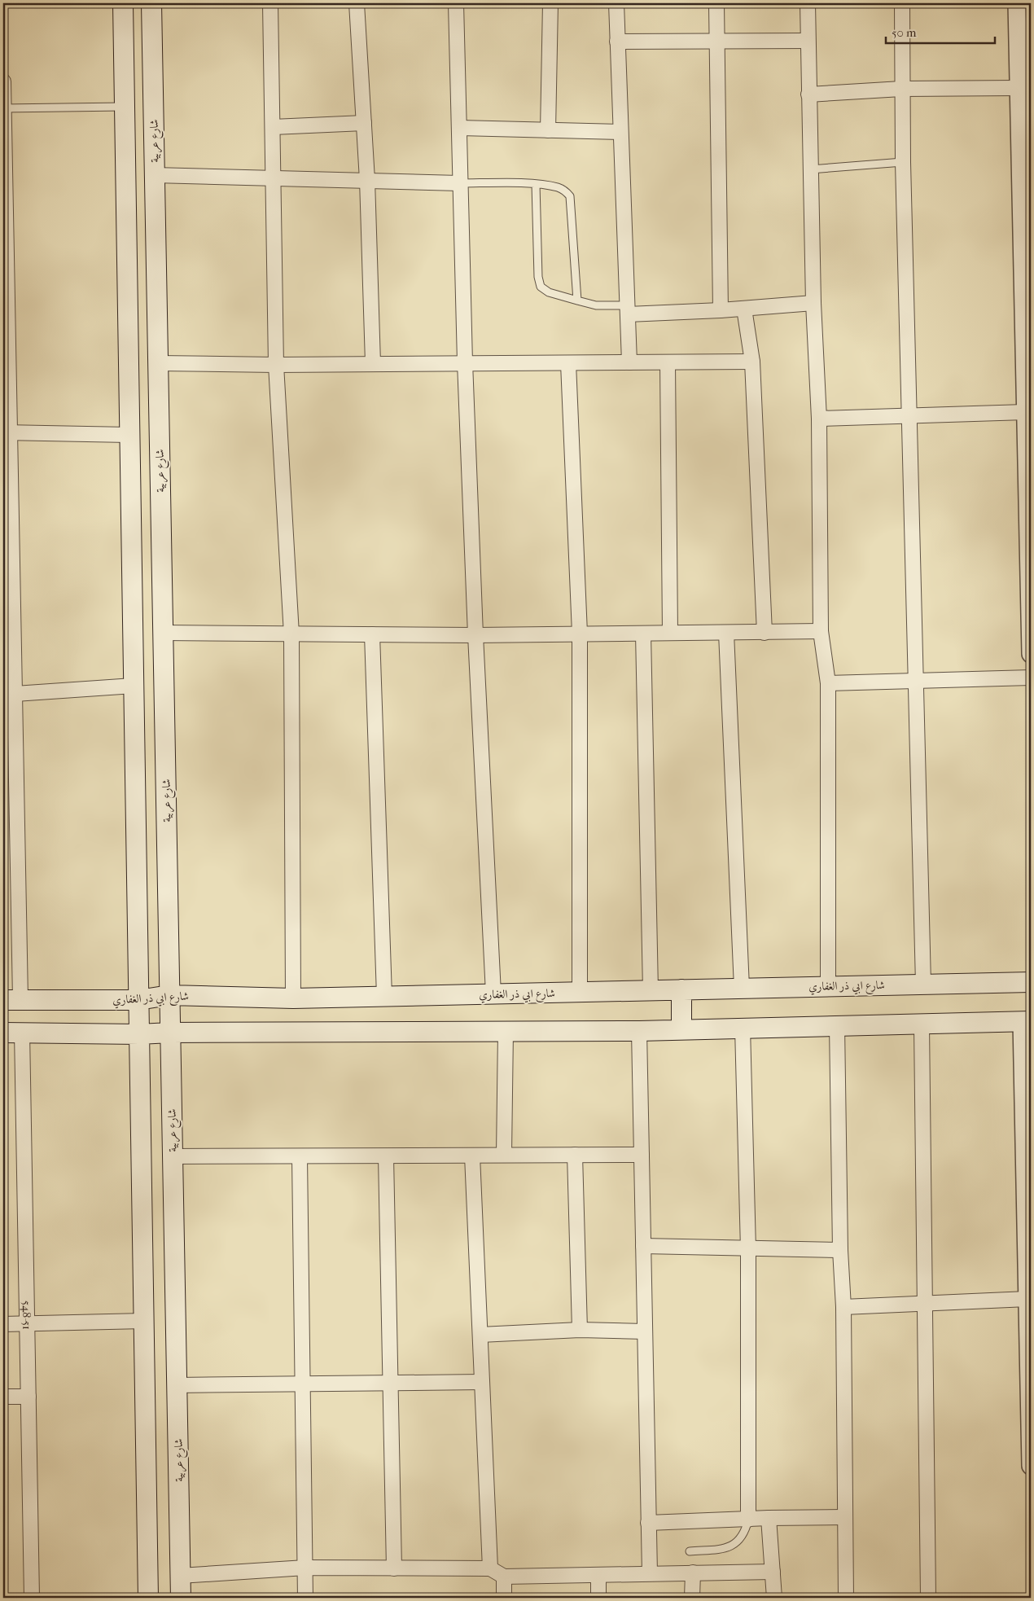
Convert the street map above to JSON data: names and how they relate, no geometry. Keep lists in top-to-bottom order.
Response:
{
  "streets": {
    "main road": ["شارع عربية", "شارع ابي ذر الغفاري"],
    "street": ["548-51"]
  },
  "crossings": [
    ["شارع عربية", "شارع ابي ذر الغفاري"]
  ],
  "scale_bar": "50 m"
}
